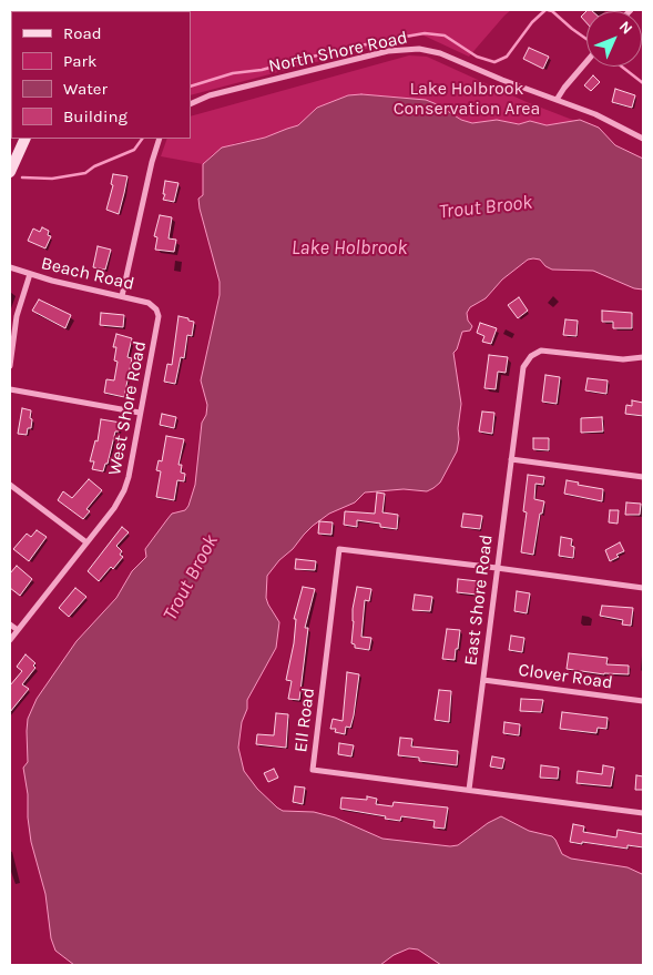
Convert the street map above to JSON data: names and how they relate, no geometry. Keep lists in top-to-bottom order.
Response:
{
  "streets": {
    "street": [
      "North Shore Road",
      "Beach Road",
      "West Shore Road",
      "East Shore Road",
      "Clover Road",
      "Ell Road"
    ]
  },
  "crossings": [
    ["Beach Road", "West Shore Road"],
    ["East Shore Road", "Clover Road"],
    ["East Shore Road", "Ell Road"]
  ],
  "water": ["Trout Brook", "Lake Holbrook"],
  "parks": ["Lake Holbrook Conservation Area"],
  "legend": [
    "Road",
    "Park",
    "Water",
    "Building"
  ],
  "north": "top right"
}
